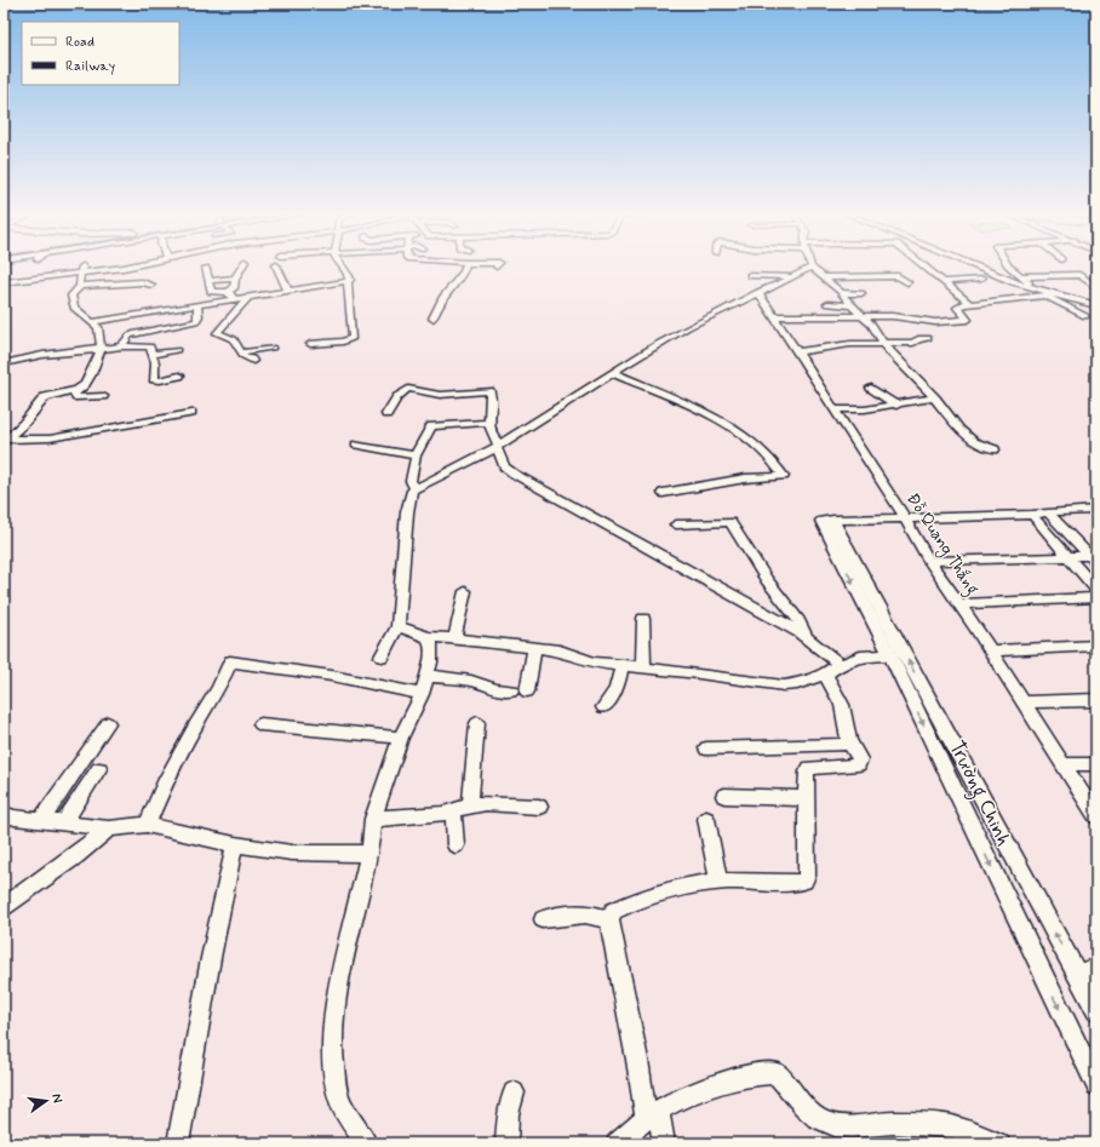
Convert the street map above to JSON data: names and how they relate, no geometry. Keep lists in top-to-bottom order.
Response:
{
  "streets": {
    "street": ["Đỗ Quang Thắng", "Trường Chinh"]
  },
  "legend": ["Road", "Railway"],
  "north": "right"
}
